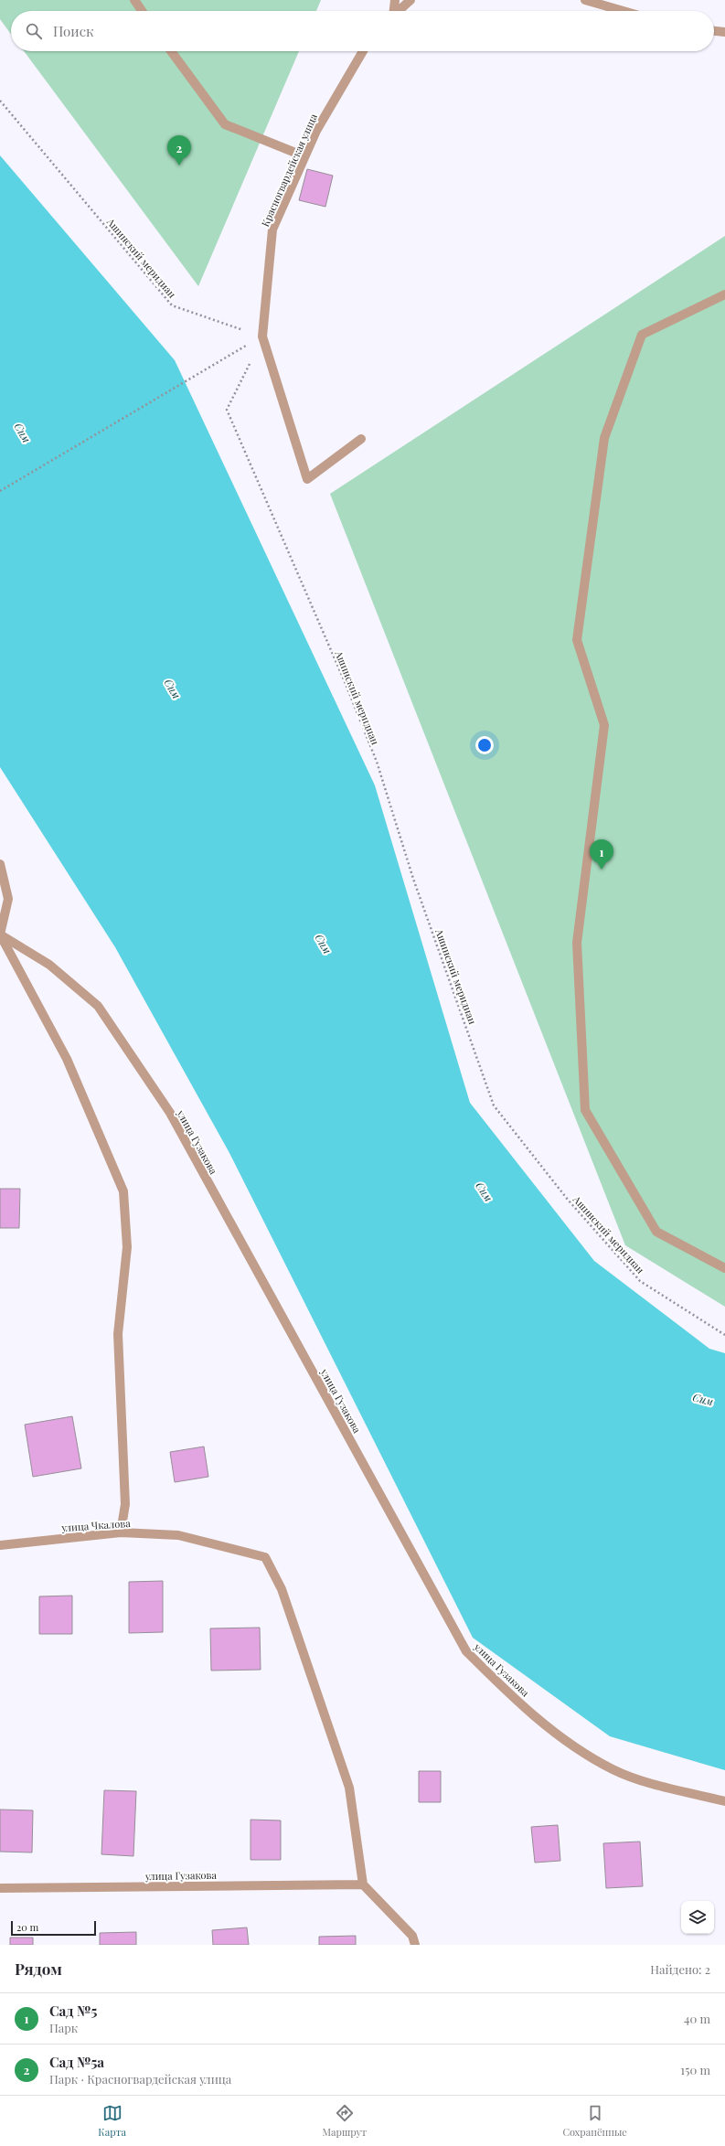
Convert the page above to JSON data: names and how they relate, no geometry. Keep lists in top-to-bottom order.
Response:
{
  "streets": {
    "street": ["Красногвардейская улица", "улица Гузакова", "улица Чкалова"],
    "path": ["Ашинский меридиан"]
  },
  "crossings": [
    ["Красногвардейская улица", "Ашинский меридиан"],
    ["улица Гузакова", "улица Чкалова"]
  ],
  "water": ["Сим"],
  "scale_bar": "20 m",
  "page": {
    "search": "Поиск",
    "pins": ["2", "1"],
    "scale": "20 m",
    "heading": ["Рядом", "Найдено: 2"],
    "list": [
      {
        "mark": "1",
        "name": "Сад №5",
        "note": "Парк",
        "value": "40 m"
      },
      {
        "mark": "2",
        "name": "Сад №5а",
        "note": "Парк · Красногвардейская улица",
        "value": "150 m"
      }
    ],
    "nav": ["Карта", "Маршрут", "Сохранённые"]
  }
}
